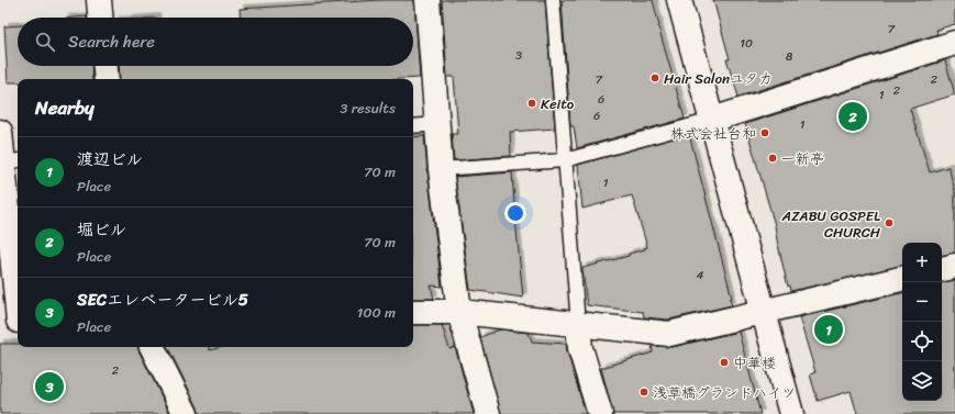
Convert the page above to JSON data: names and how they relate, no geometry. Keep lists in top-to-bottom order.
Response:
{
  "places": [
    "Hair Salonユタカ",
    "Keito",
    "株式会社台和",
    "一新亭",
    "AZABU GOSPEL CHURCH",
    "中華楼",
    "浅草橋グランドハイツ"
  ],
  "house_numbers": [
    "7",
    "10",
    "3",
    "8",
    "7",
    "2",
    "2",
    "1",
    "6",
    "6",
    "1",
    "1",
    "4",
    "2"
  ],
  "page": {
    "search": "Search here",
    "heading": ["Nearby", "3 results"],
    "pins": ["2", "1", "3"],
    "list": [
      {
        "mark": "1",
        "name": "渡辺ビル",
        "note": "Place",
        "value": "70 m"
      },
      {
        "mark": "2",
        "name": "堀ビル",
        "note": "Place",
        "value": "70 m"
      },
      {
        "mark": "3",
        "name": "SECエレベータービル5",
        "note": "Place",
        "value": "100 m"
      }
    ],
    "map_buttons": ["+", "−"]
  }
}
